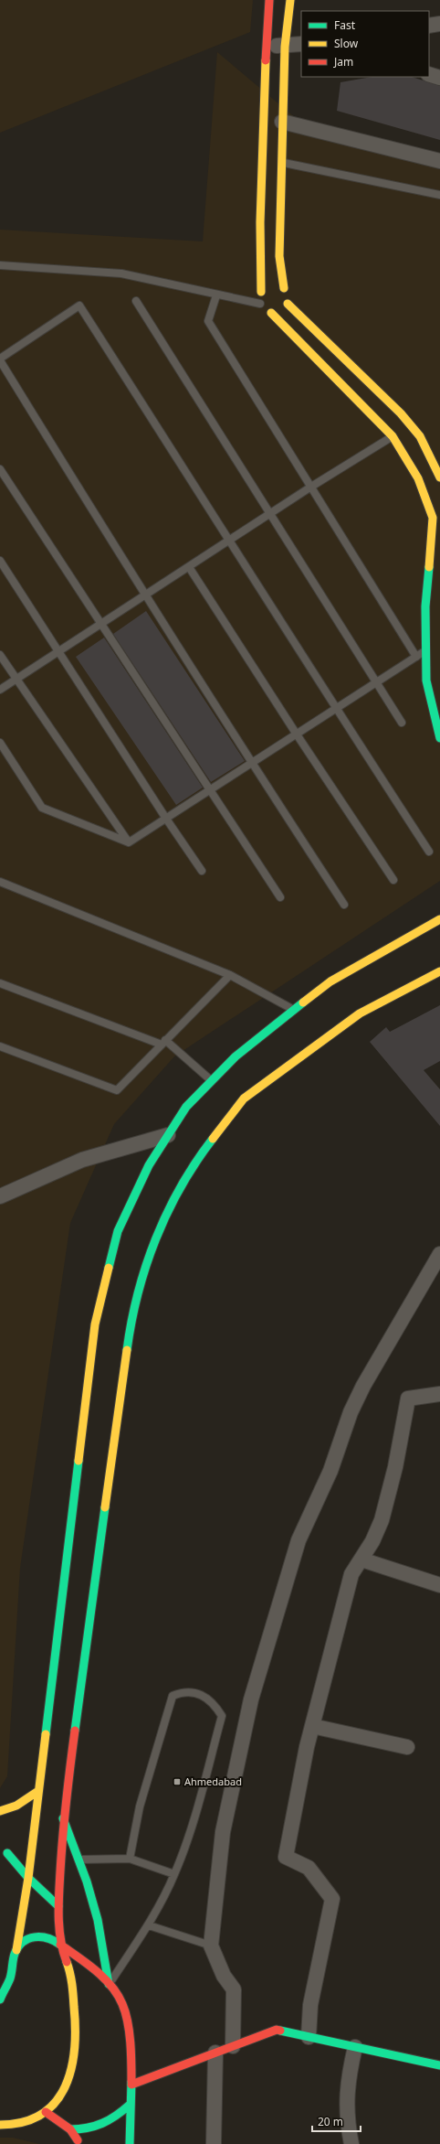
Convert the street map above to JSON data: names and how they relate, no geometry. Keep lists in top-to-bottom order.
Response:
{
  "places": {
    "transit": ["Ahmedabad"]
  },
  "legend": ["Fast", "Slow", "Jam"],
  "scale_bar": "20 m"
}
